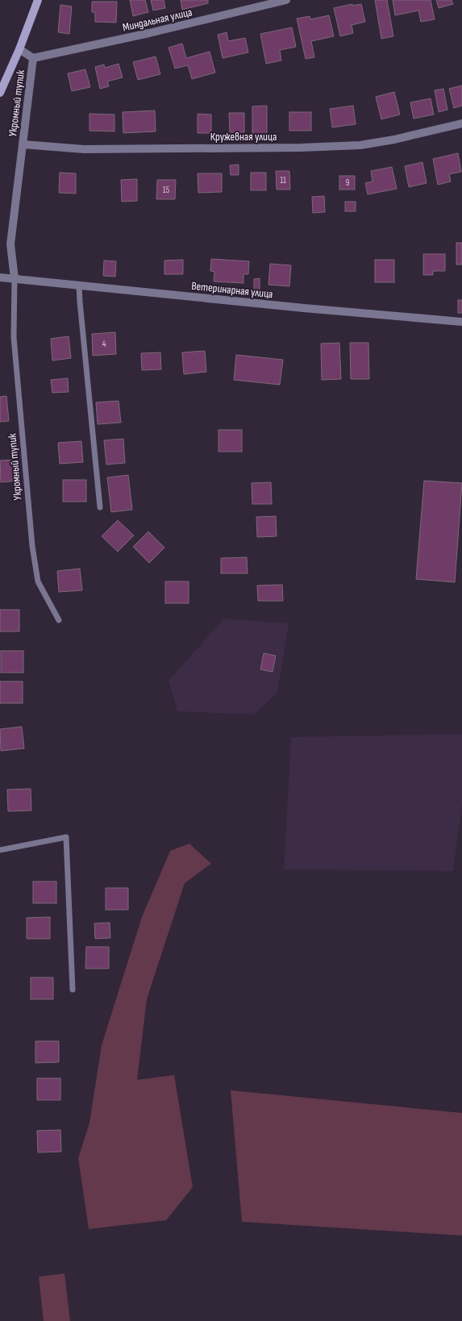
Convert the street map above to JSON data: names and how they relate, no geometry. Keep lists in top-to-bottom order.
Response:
{
  "streets": {
    "street": [
      "Миндальная улица",
      "Укромный тупик",
      "Кружевная улица",
      "Ветеринарная улица"
    ]
  },
  "crossings": [
    ["Миндальная улица", "Укромный тупик"],
    ["Укромный тупик", "Кружевная улица"],
    ["Укромный тупик", "Ветеринарная улица"]
  ],
  "house_numbers": [
    "11",
    "9",
    "15",
    "4"
  ]
}
